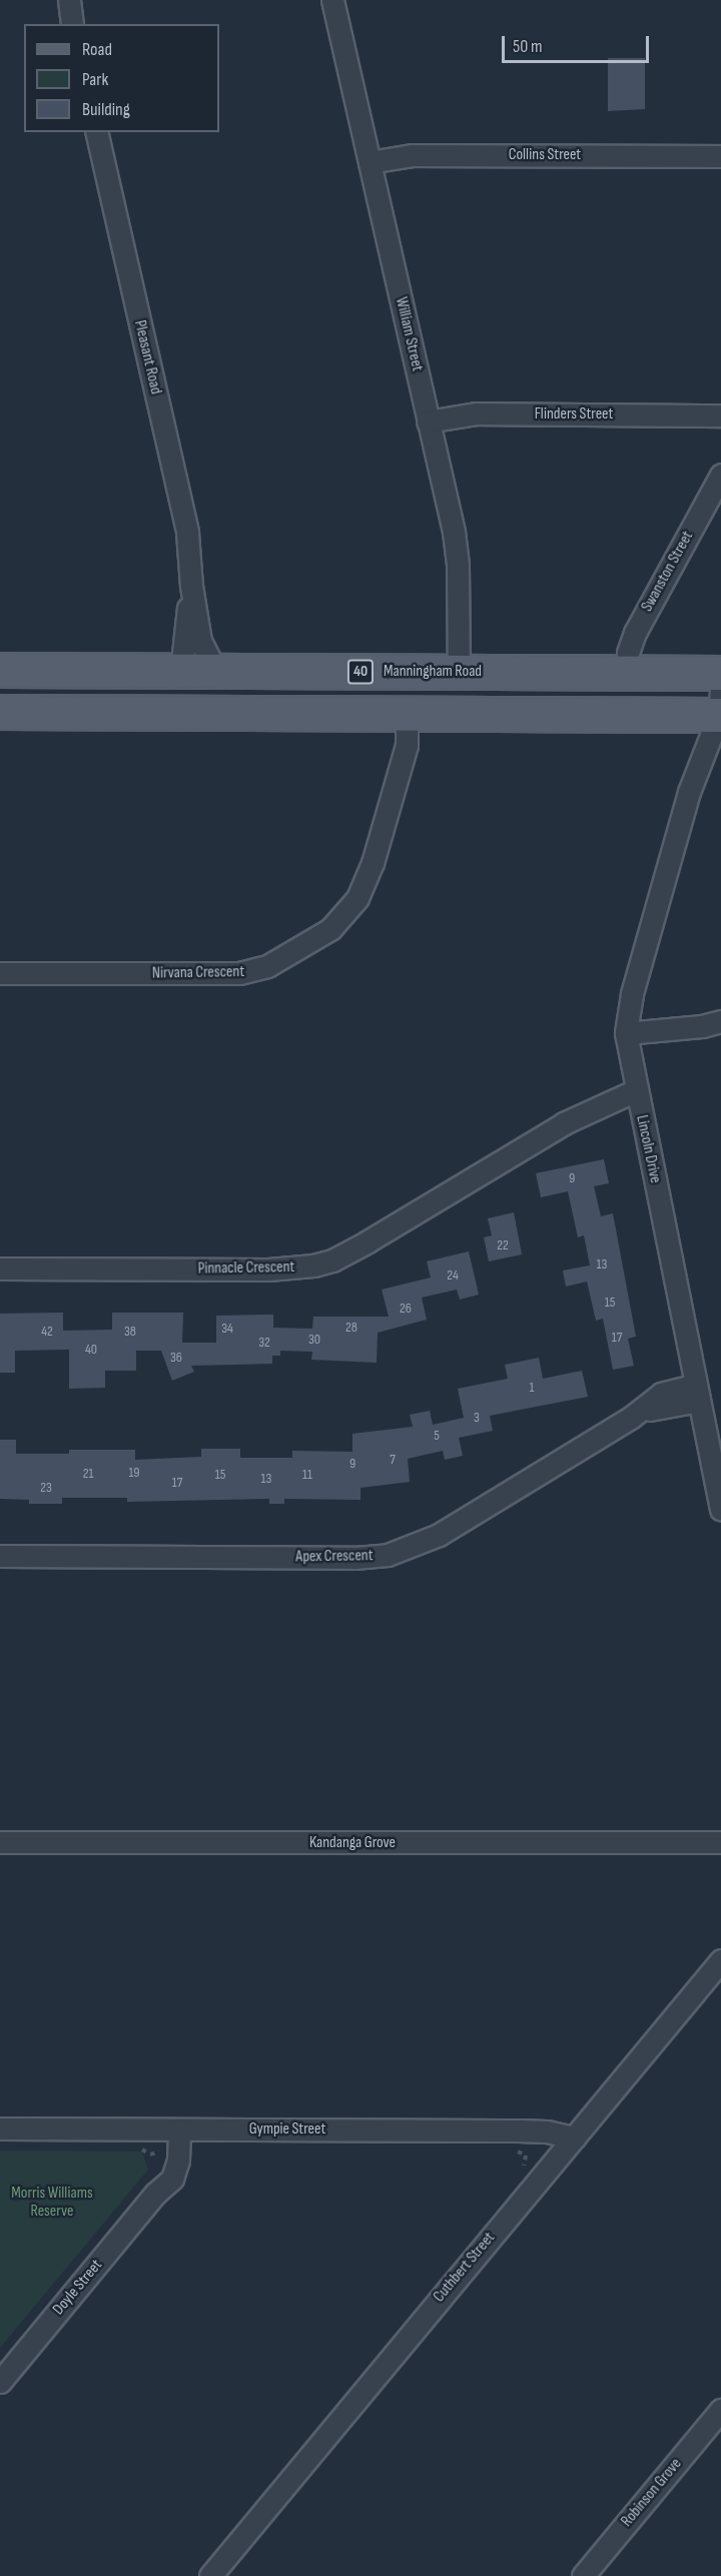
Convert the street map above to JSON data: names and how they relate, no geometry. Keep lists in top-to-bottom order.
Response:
{
  "streets": {
    "main road": ["40", "Manningham Road"],
    "street": [
      "Collins Street",
      "William Street",
      "Pleasant Road",
      "Flinders Street",
      "Swanston Street",
      "Nirvana Crescent",
      "Lincoln Drive",
      "Pinnacle Crescent",
      "Apex Crescent",
      "Kandanga Grove",
      "Gympie Street",
      "Cuthbert Street",
      "Doyle Street",
      "Robinson Grove"
    ]
  },
  "crossings": [
    ["Collins Street", "William Street"],
    ["William Street", "Flinders Street"],
    ["William Street", "Manningham Road"],
    ["Pleasant Road", "Manningham Road"],
    ["Swanston Street", "Manningham Road"],
    ["Manningham Road", "Lincoln Drive"],
    ["Lincoln Drive", "Pinnacle Crescent"],
    ["Lincoln Drive", "Apex Crescent"],
    ["Gympie Street", "Cuthbert Street"],
    ["Gympie Street", "Doyle Street"]
  ],
  "parks": ["Morris Williams Reserve"],
  "house_numbers": [
    "9",
    "22",
    "13",
    "24",
    "15",
    "26",
    "28",
    "34",
    "42",
    "38",
    "17",
    "30",
    "32",
    "40",
    "36",
    "1",
    "3",
    "5",
    "7",
    "9",
    "19",
    "21",
    "15",
    "11",
    "13",
    "17",
    "23"
  ],
  "legend": ["Road", "Park", "Building"],
  "scale_bar": "50 m"
}
